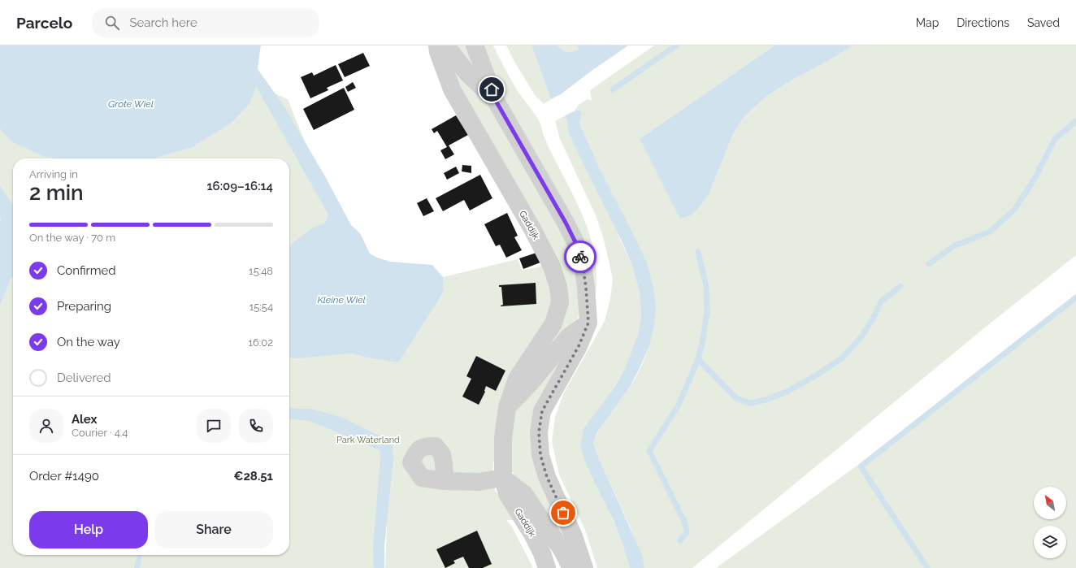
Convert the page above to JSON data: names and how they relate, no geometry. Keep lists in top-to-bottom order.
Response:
{
  "streets": {
    "street": ["Gaddijk"]
  },
  "water": ["Grote Wiel", "Kleine Wiel"],
  "parks": ["Park Waterland"],
  "north": "top left",
  "page": {
    "header": "Parcelo",
    "search": "Search here",
    "nav": ["Map", "Directions", "Saved"],
    "heading": ["2 min", "Arriving in", "16:09–16:14"],
    "panel": [
      "Alex",
      "Courier · 4.4",
      "Order #1490",
      "€28.51"
    ],
    "bar": "On the way · 70 m",
    "list": [
      ["Confirmed", "15:48"],
      ["Preparing", "15:54"],
      ["On the way", "16:02"],
      "Delivered"
    ],
    "buttons": ["Help", "Share"]
  }
}
